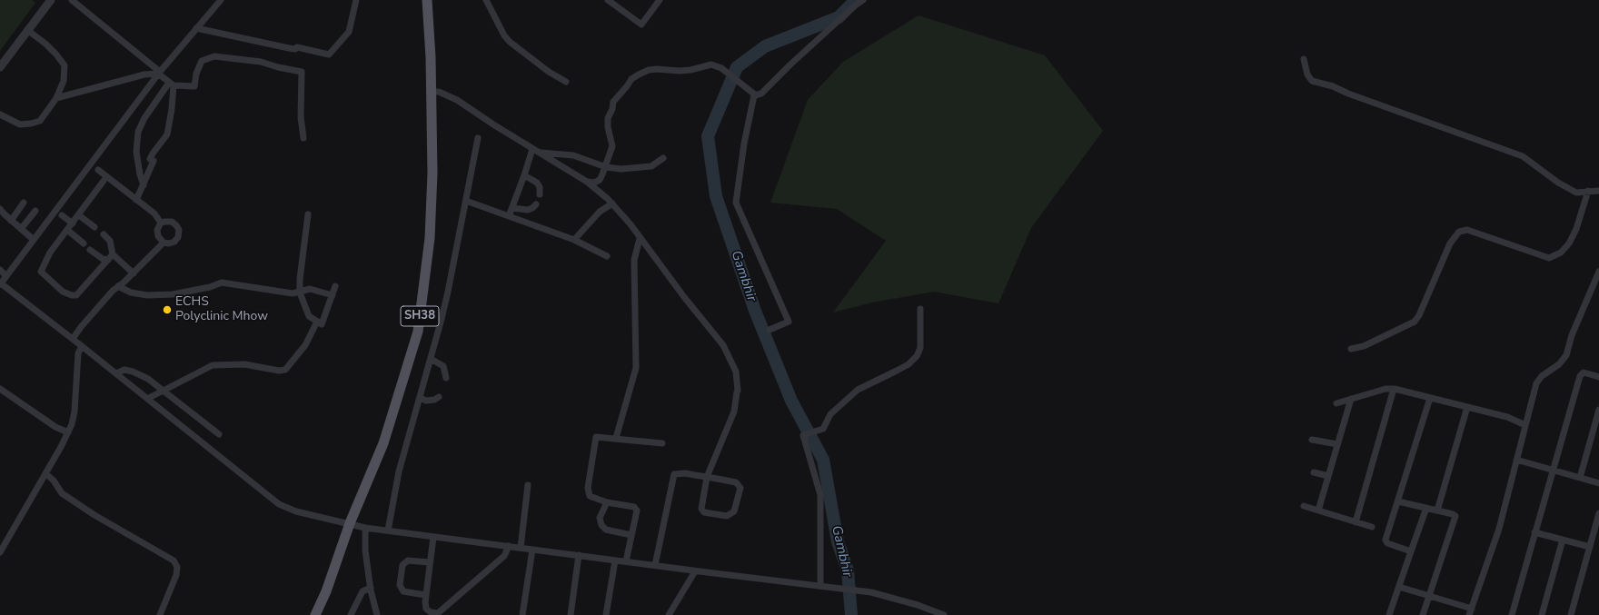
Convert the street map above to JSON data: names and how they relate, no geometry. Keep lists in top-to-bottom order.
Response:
{
  "streets": {
    "main road": ["SH38"]
  },
  "water": ["Gambhir"],
  "places": ["ECHS Polyclinic Mhow"]
}
